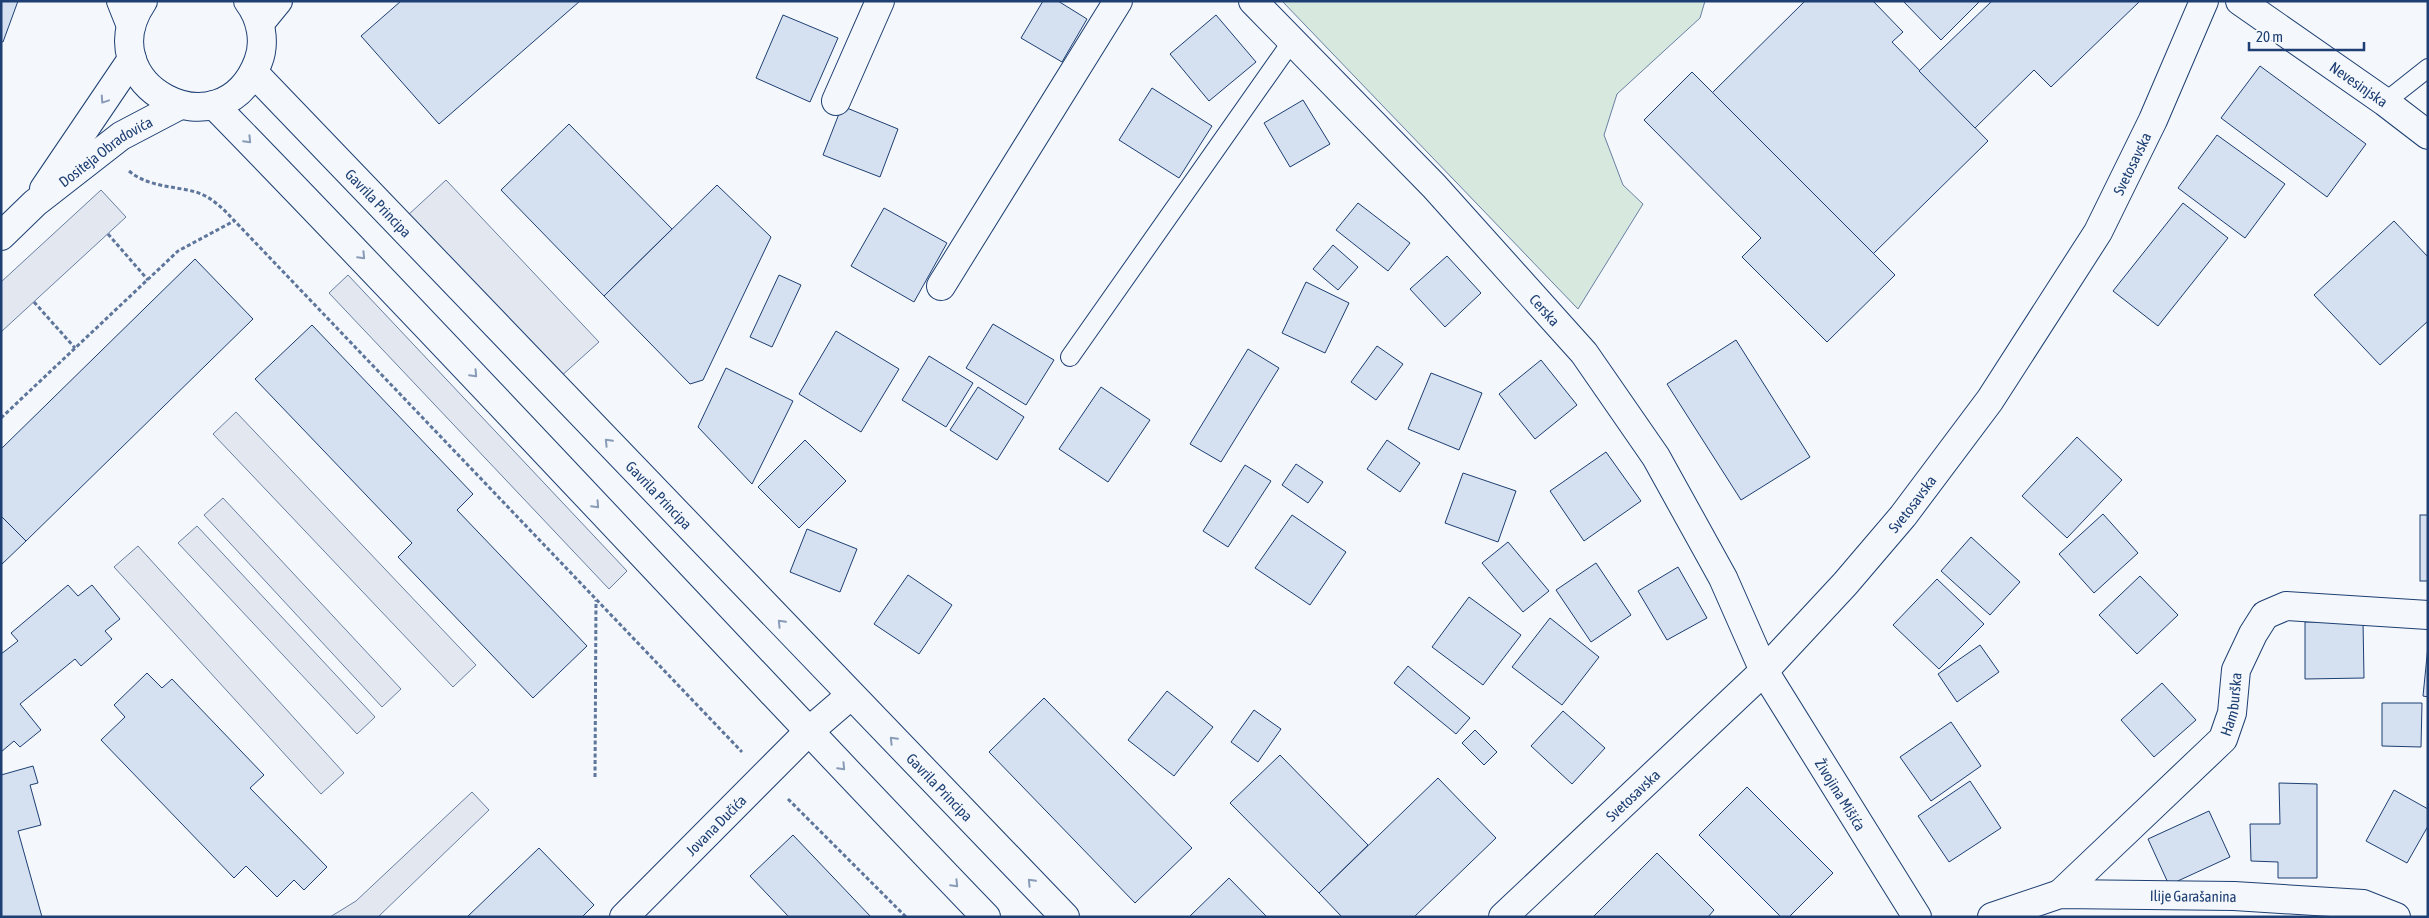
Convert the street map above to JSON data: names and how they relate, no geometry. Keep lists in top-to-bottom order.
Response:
{
  "streets": {
    "street": [
      "Nevesinjska",
      "Dositeja Obradovića",
      "Svetosavska",
      "Gavrila Principa",
      "Cerska",
      "Hamburška",
      "Živojina Mišića",
      "Jovana Dučića",
      "Ilije Garašanina"
    ]
  },
  "crossings": [
    ["Svetosavska", "Cerska"],
    ["Svetosavska", "Živojina Mišića"],
    ["Gavrila Principa", "Jovana Dučića"],
    ["Cerska", "Živojina Mišića"],
    ["Hamburška", "Ilije Garašanina"]
  ],
  "scale_bar": "20 m"
}
